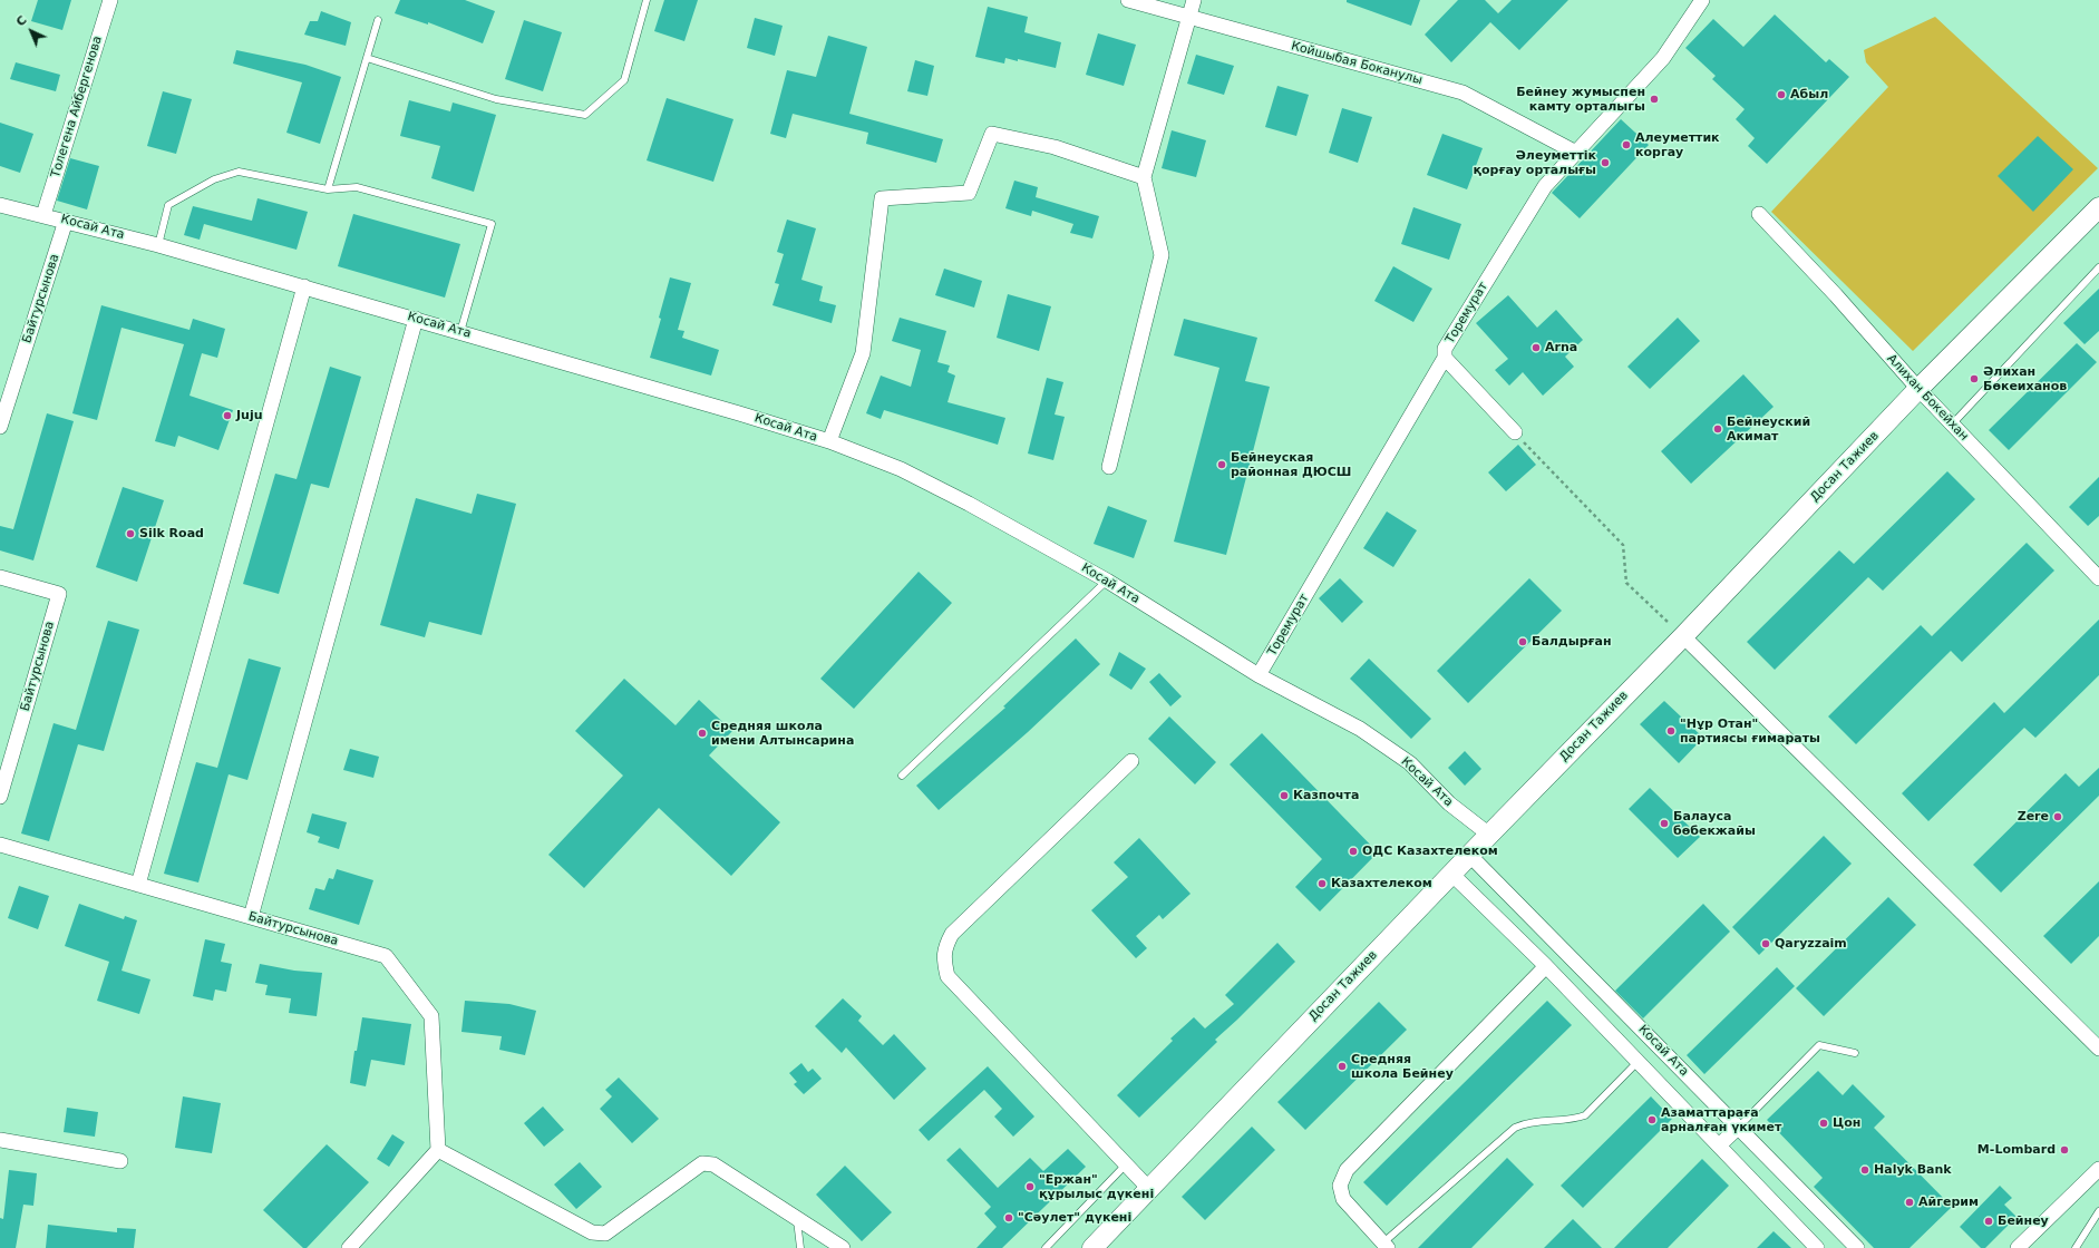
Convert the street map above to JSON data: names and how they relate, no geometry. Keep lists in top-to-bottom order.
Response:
{
  "streets": {
    "street": [
      "Койшыбая Боканулы",
      "Толегена Айбергенова",
      "Косай Ата",
      "Байтурсынова",
      "Торемурат",
      "Алихан Бокейхан",
      "Досан Тажиев"
    ]
  },
  "crossings": [
    ["Койшыбая Боканулы", "Торемурат"],
    ["Толегена Айбергенова", "Косай Ата"],
    ["Косай Ата", "Байтурсынова"],
    ["Косай Ата", "Торемурат"],
    ["Косай Ата", "Досан Тажиев"],
    ["Алихан Бокейхан", "Досан Тажиев"]
  ],
  "places": [
    "Абыл",
    "Бейнеу жумыспен камту орталыгы",
    "Алеуметтик коргау",
    "Әлеуметтік қорғау орталығы",
    "Arna",
    "Әлихан Бөкеиханов",
    "Juju",
    "Бейнеуский Акимат",
    "Бейнеуская районная ДЮСШ",
    "Silk Road",
    "Балдырған",
    "\"Нұр Отан\" партиясы ғимараты",
    "Средняя школа имени Алтынсарина",
    "Казпочта",
    "Zere",
    "Балауса бөбекжайы",
    "ОДС Казахтелеком",
    "Казахтелеком",
    "Qaryzzaim",
    "Средняя школа Бейнеу",
    "Азаматтараға арналған үкимет",
    "Цон",
    "M-Lombard",
    "Halyk Bank",
    "\"Ержан\" құрылыс дүкені",
    "Айгерим",
    "\"Сәулет\" дүкені",
    "Бейнеу"
  ],
  "north": "top left"
}
